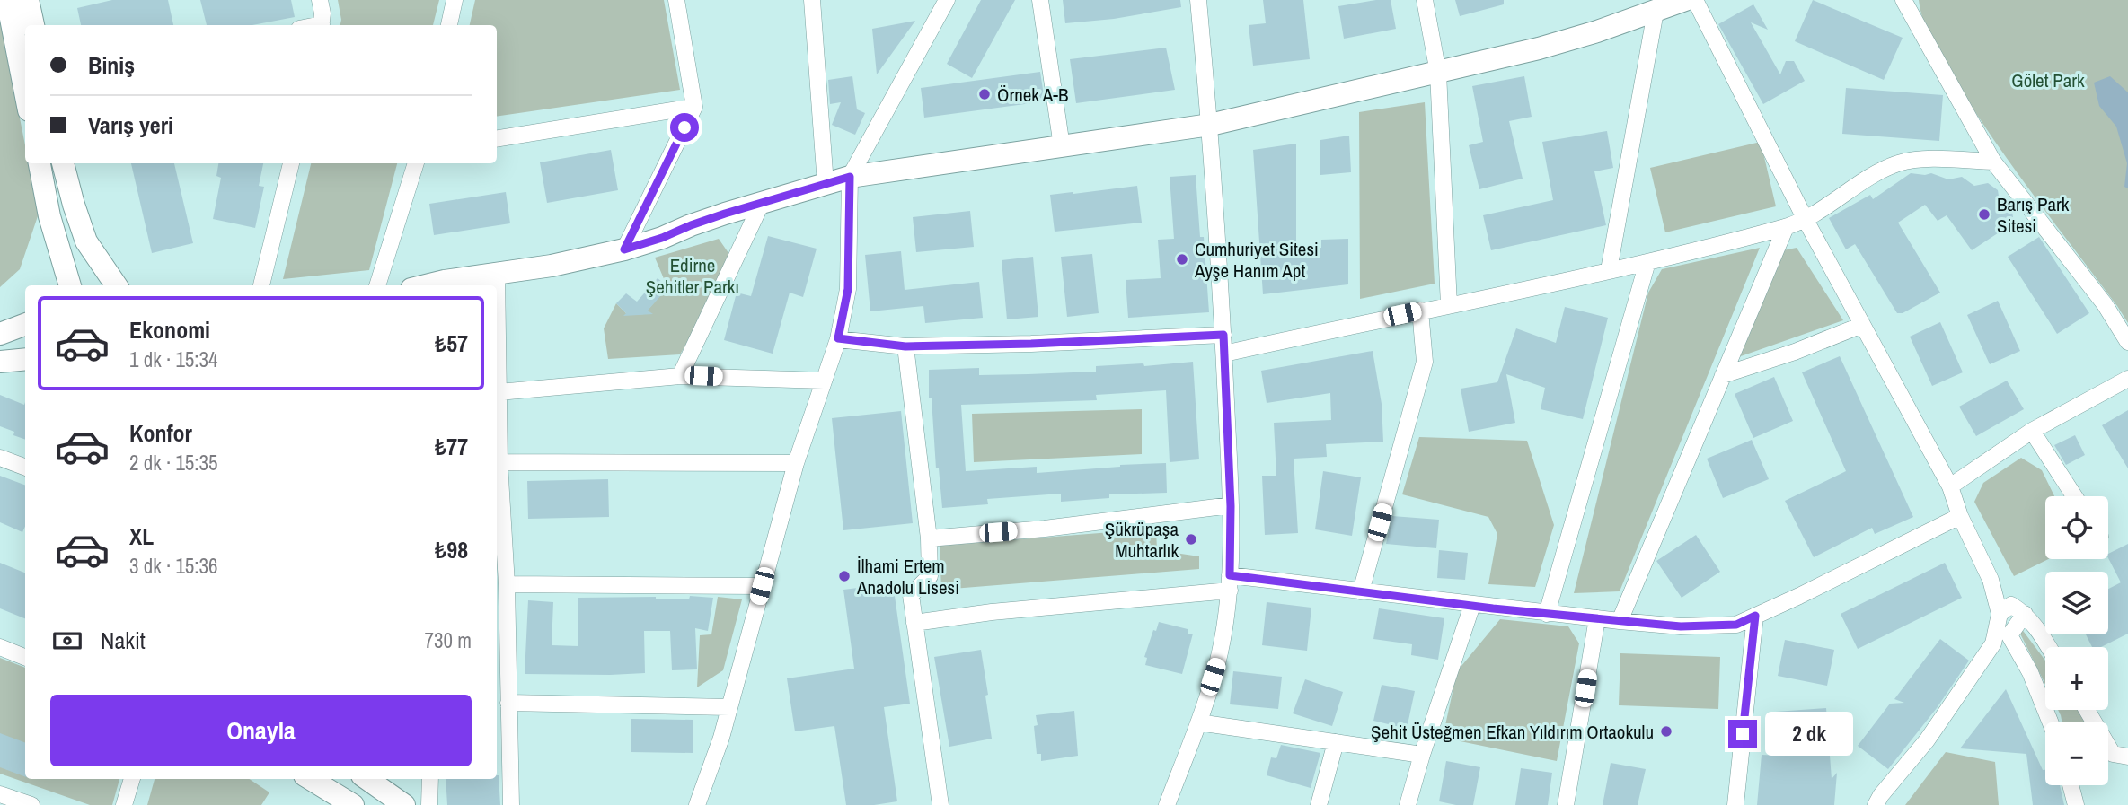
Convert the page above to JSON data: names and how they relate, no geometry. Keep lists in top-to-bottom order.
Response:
{
  "parks": ["Gölet Park", "Edirne Şehitler Parkı"],
  "places": [
    "Örnek A-B",
    "Barış Park Sitesi",
    "Cumhuriyet Sitesi Ayşe Hanım Apt",
    "Şükrüpaşa Muhtarlık",
    "İlhami Ertem Anadolu Lisesi",
    "Şehit Üsteğmen Efkan Yıldırım Ortaokulu"
  ],
  "page": {
    "banner": ["Biniş", "Varış yeri"],
    "list": [
      {
        "name": "Ekonomi",
        "note": "1 dk · 15:34",
        "value": "₺57"
      },
      {
        "name": "Konfor",
        "note": "2 dk · 15:35",
        "value": "₺77"
      },
      {
        "name": "XL",
        "note": "3 dk · 15:36",
        "value": "₺98"
      }
    ],
    "map_buttons": ["+", "−"],
    "pay": ["Nakit", "730 m"],
    "buttons": "Onayla",
    "bubble": "2 dk"
  }
}
